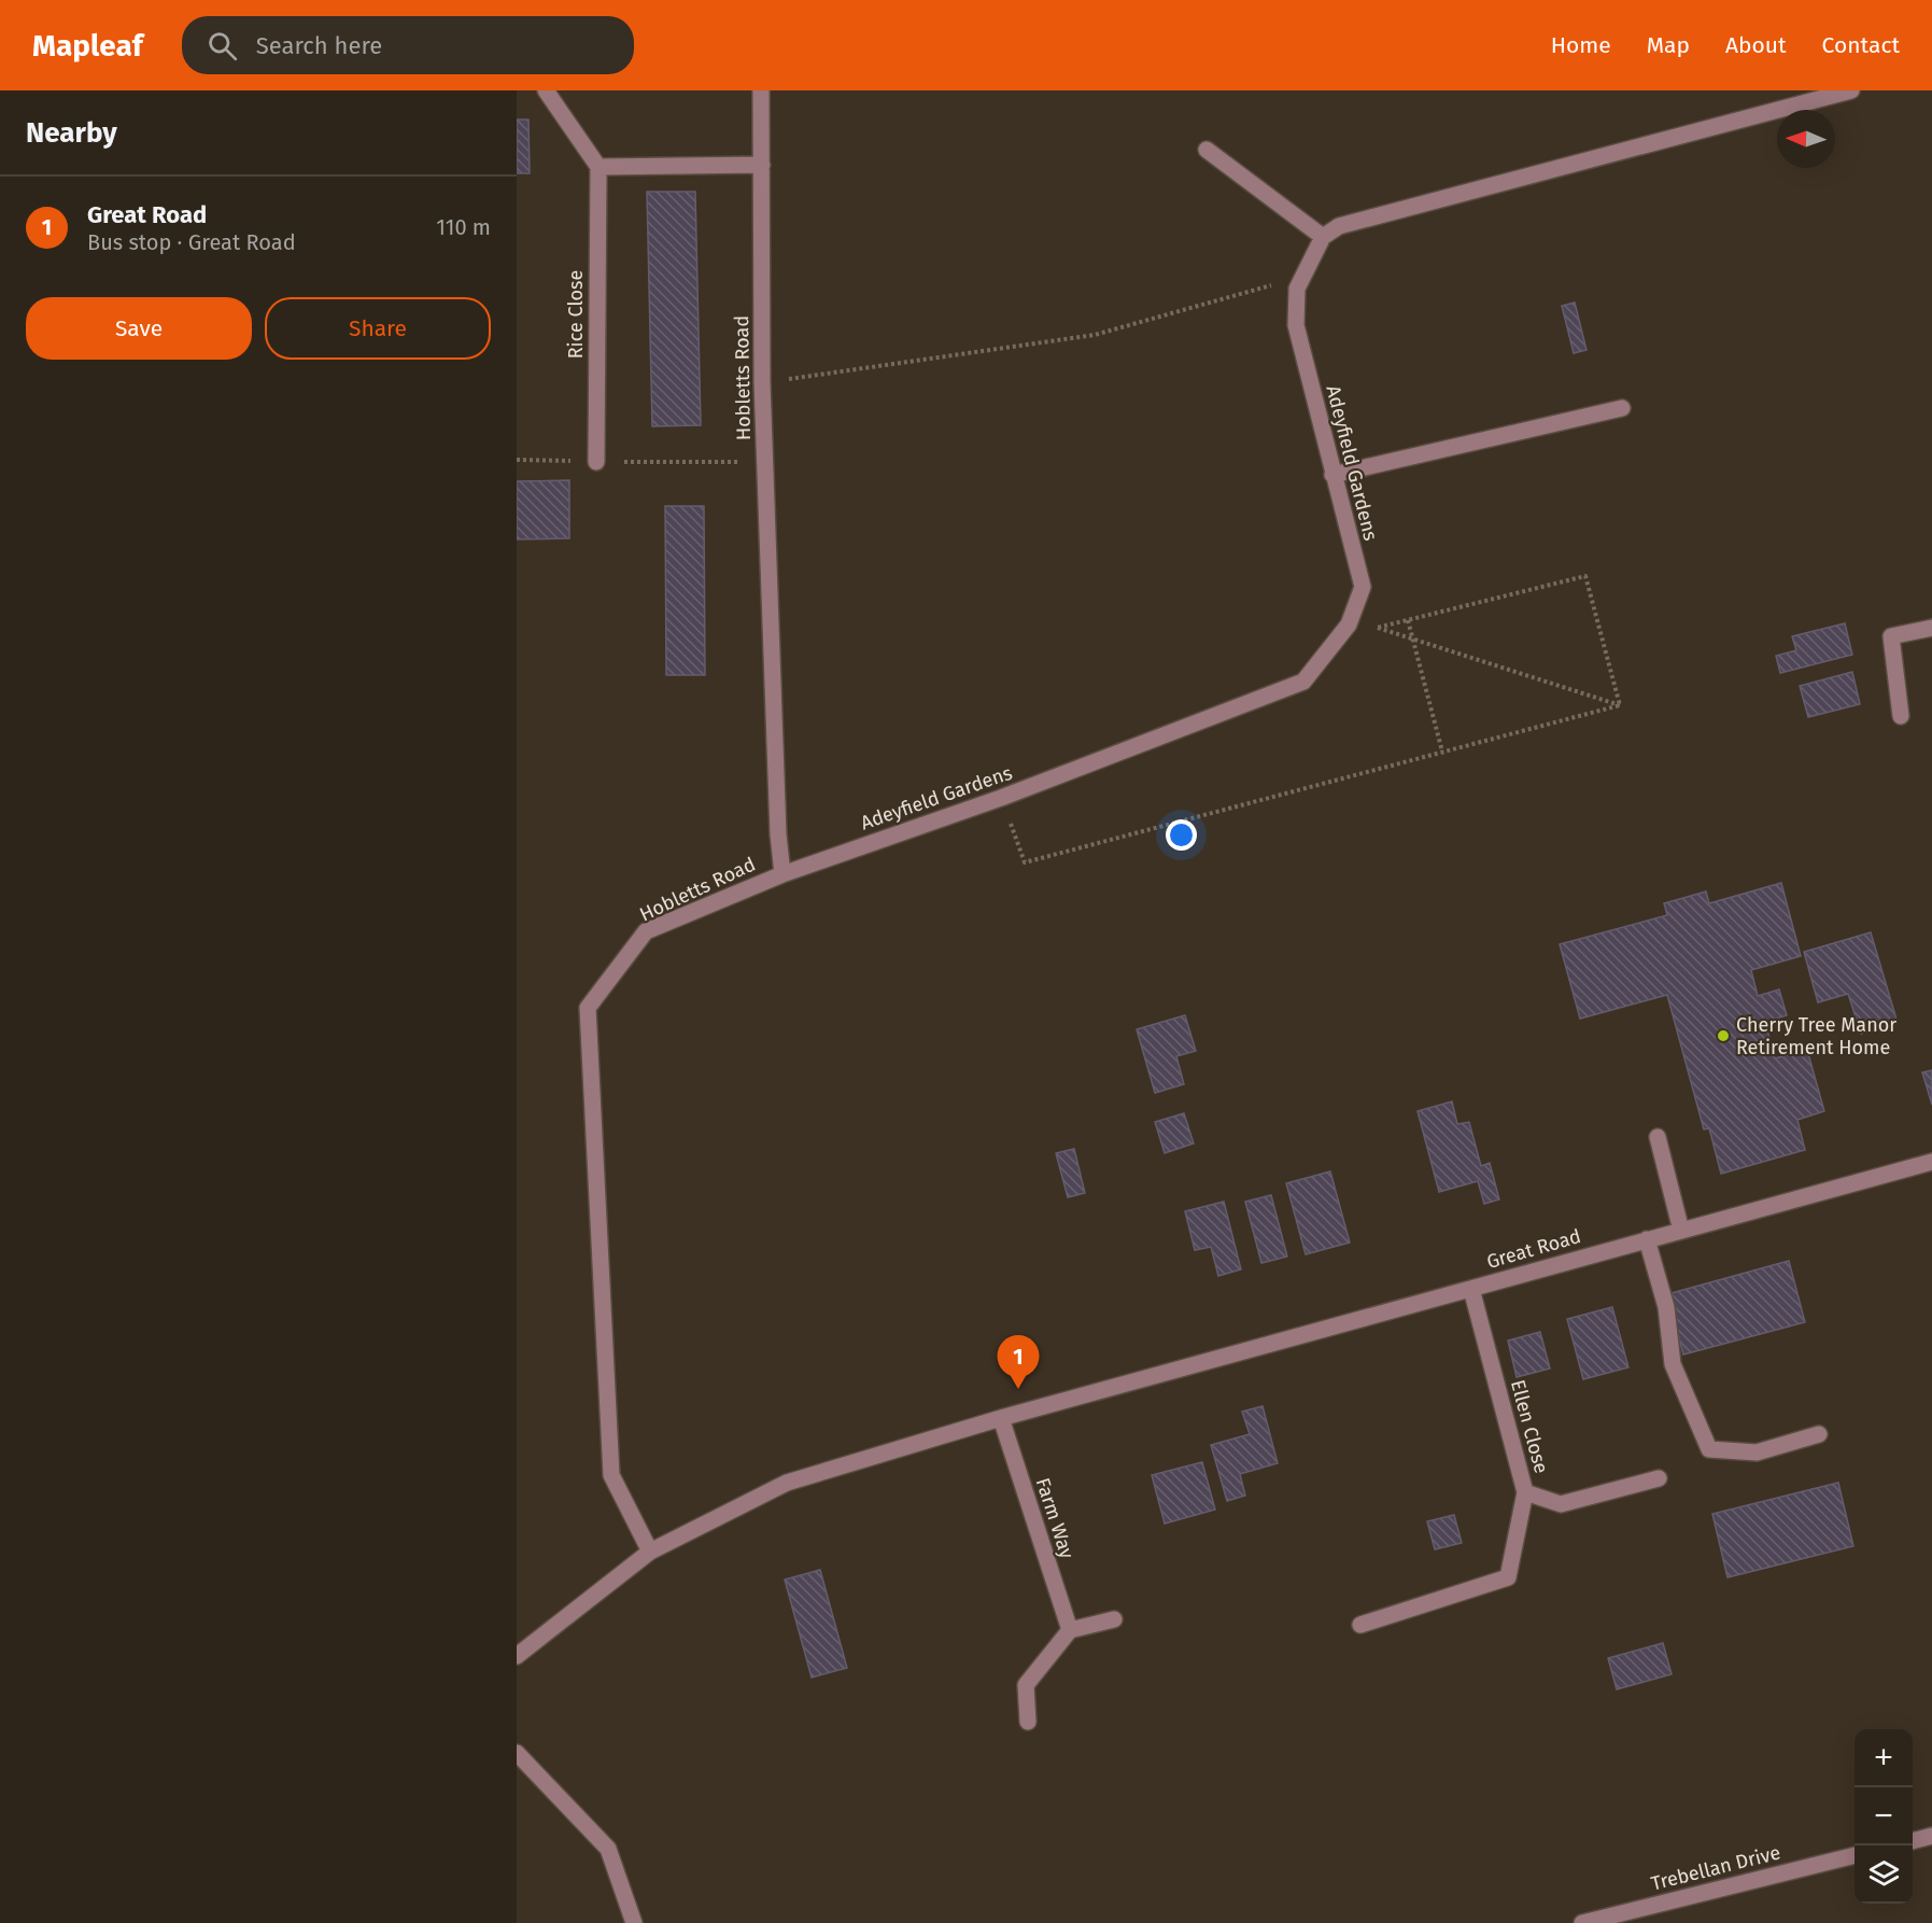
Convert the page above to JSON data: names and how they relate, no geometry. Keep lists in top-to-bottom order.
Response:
{
  "streets": {
    "street": [
      "Rice Close",
      "Hobletts Road",
      "Adeyfield Gardens",
      "Great Road",
      "Ellen Close",
      "Farm Way",
      "Trebellan Drive"
    ]
  },
  "crossings": [
    ["Hobletts Road", "Adeyfield Gardens"],
    ["Hobletts Road", "Great Road"],
    ["Great Road", "Ellen Close"],
    ["Great Road", "Farm Way"]
  ],
  "places": ["Cherry Tree Manor Retirement Home"],
  "north": "left",
  "page": {
    "header": "Mapleaf",
    "search": "Search here",
    "nav": [
      "Home",
      "Map",
      "About",
      "Contact"
    ],
    "heading": "Nearby",
    "list": [
      {
        "mark": "1",
        "name": "Great Road",
        "note": "Bus stop · Great Road",
        "value": "110 m"
      }
    ],
    "buttons": ["Save", "Share"],
    "pins": "1",
    "map_buttons": ["+", "−"]
  }
}
